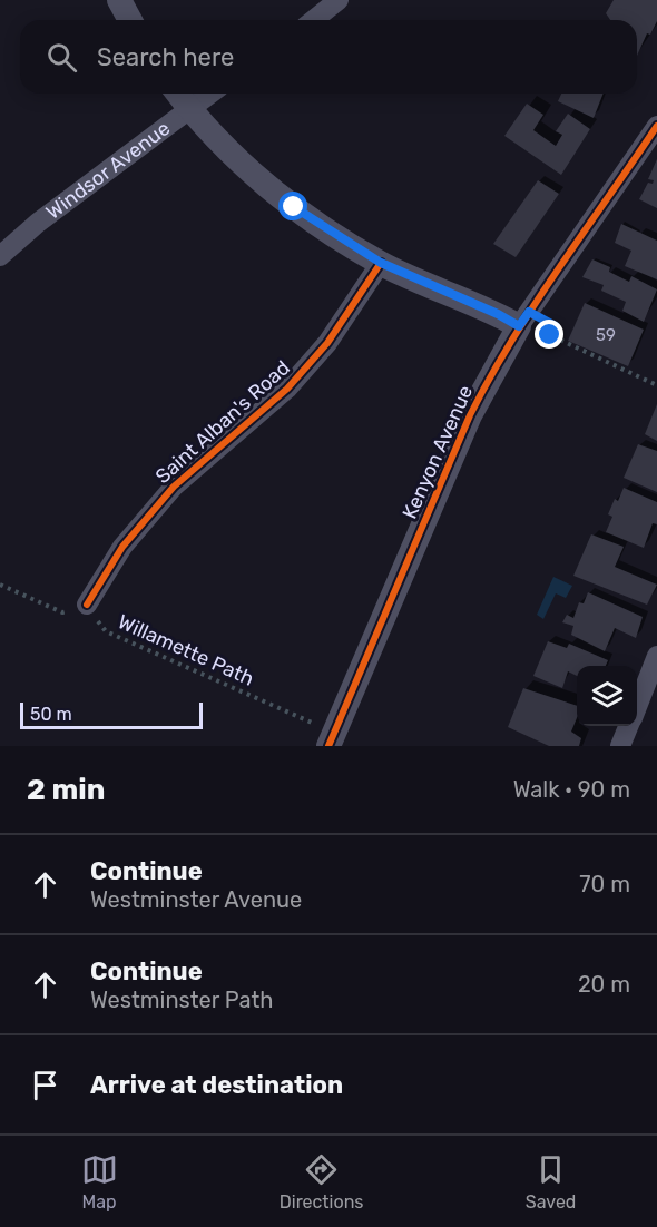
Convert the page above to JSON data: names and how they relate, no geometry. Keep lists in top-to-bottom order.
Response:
{
  "streets": {
    "street": ["Windsor Avenue", "Saint Alban's Road", "Kenyon Avenue"],
    "path": ["Willamette Path"]
  },
  "crossings": [
    ["Saint Alban's Road", "Willamette Path"],
    ["Kenyon Avenue", "Willamette Path"]
  ],
  "house_numbers": ["59"],
  "scale_bar": "50 m",
  "page": {
    "search": "Search here",
    "scale": "50 m",
    "heading": ["2 min", "Walk · 90 m"],
    "list": [
      ["Continue", "Westminster Avenue", "70 m"],
      ["Continue", "Westminster Path", "20 m"],
      "Arrive at destination"
    ],
    "nav": ["Map", "Directions", "Saved"]
  }
}
